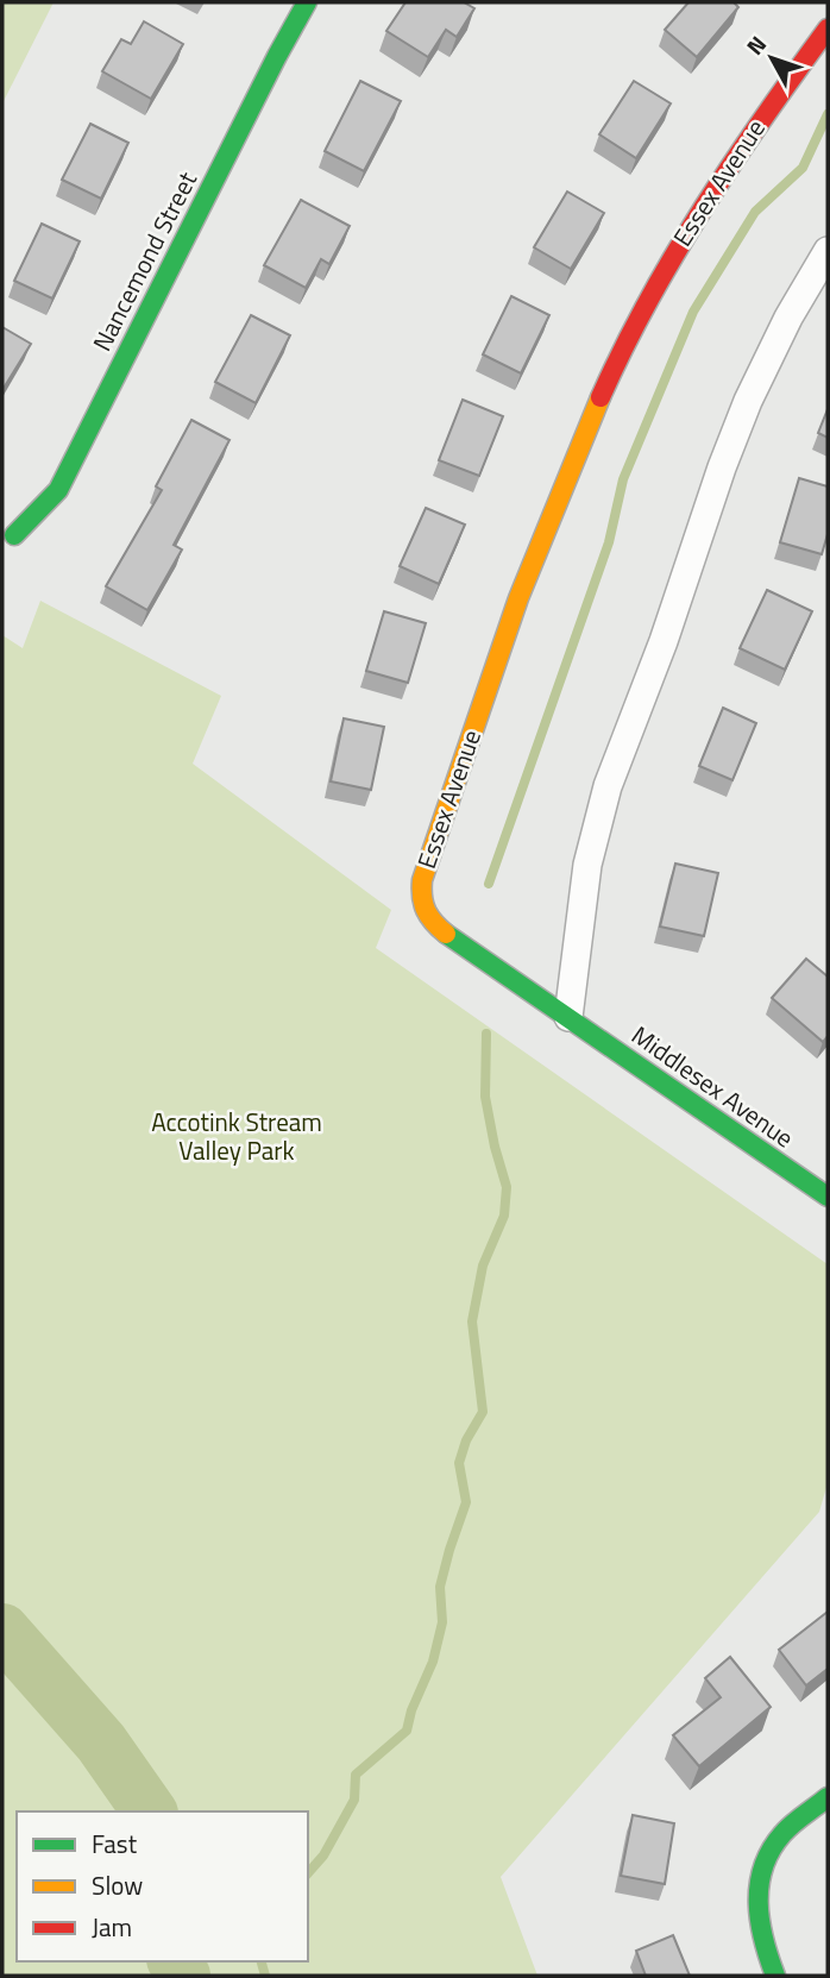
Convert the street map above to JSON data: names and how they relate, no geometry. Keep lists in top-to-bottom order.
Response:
{
  "streets": {
    "street": ["Essex Avenue", "Nancemond Street", "Middlesex Avenue"]
  },
  "crossings": [
    ["Essex Avenue", "Middlesex Avenue"]
  ],
  "parks": ["Accotink Stream Valley Park"],
  "legend": ["Fast", "Slow", "Jam"],
  "north": "top left"
}
